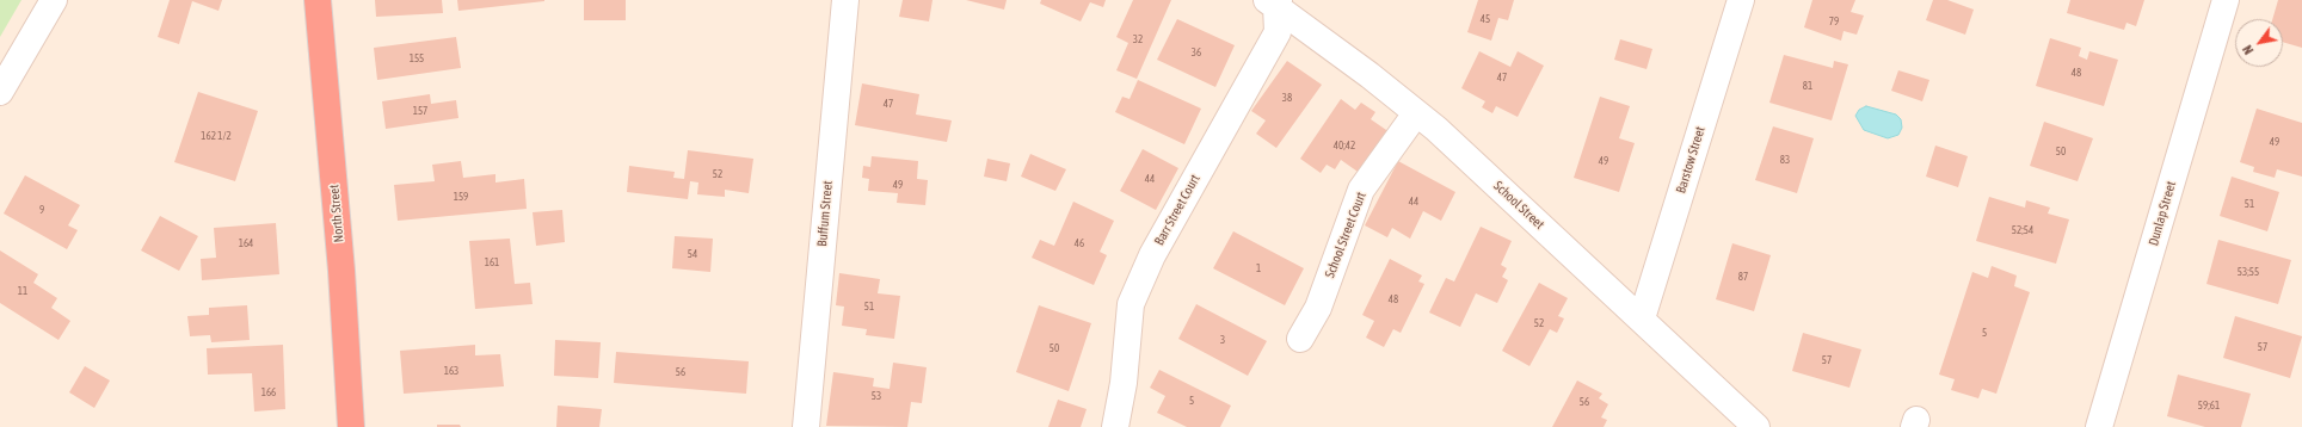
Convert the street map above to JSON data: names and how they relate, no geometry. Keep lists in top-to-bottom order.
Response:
{
  "streets": {
    "highway": ["North Street"],
    "street": [
      "Barstow Street",
      "School Street",
      "Barr Street Court",
      "Buffum Street",
      "Dunlap Street",
      "School Street Court"
    ]
  },
  "crossings": [
    ["Barstow Street", "School Street"],
    ["School Street", "Barr Street Court"],
    ["School Street", "School Street Court"]
  ],
  "house_numbers": [
    "45",
    "79",
    "32",
    "36",
    "155",
    "48",
    "47",
    "81",
    "38",
    "47",
    "157",
    "162 1/2",
    "49",
    "40;42",
    "50",
    "83",
    "49",
    "52",
    "44",
    "49",
    "159",
    "44",
    "51",
    "9",
    "52;54",
    "164",
    "46",
    "54",
    "161",
    "1",
    "53;55",
    "87",
    "11",
    "48",
    "51",
    "52",
    "5",
    "3",
    "57",
    "50",
    "57",
    "163",
    "56",
    "166",
    "53",
    "5",
    "56",
    "59;61"
  ],
  "north": "bottom left"
}
